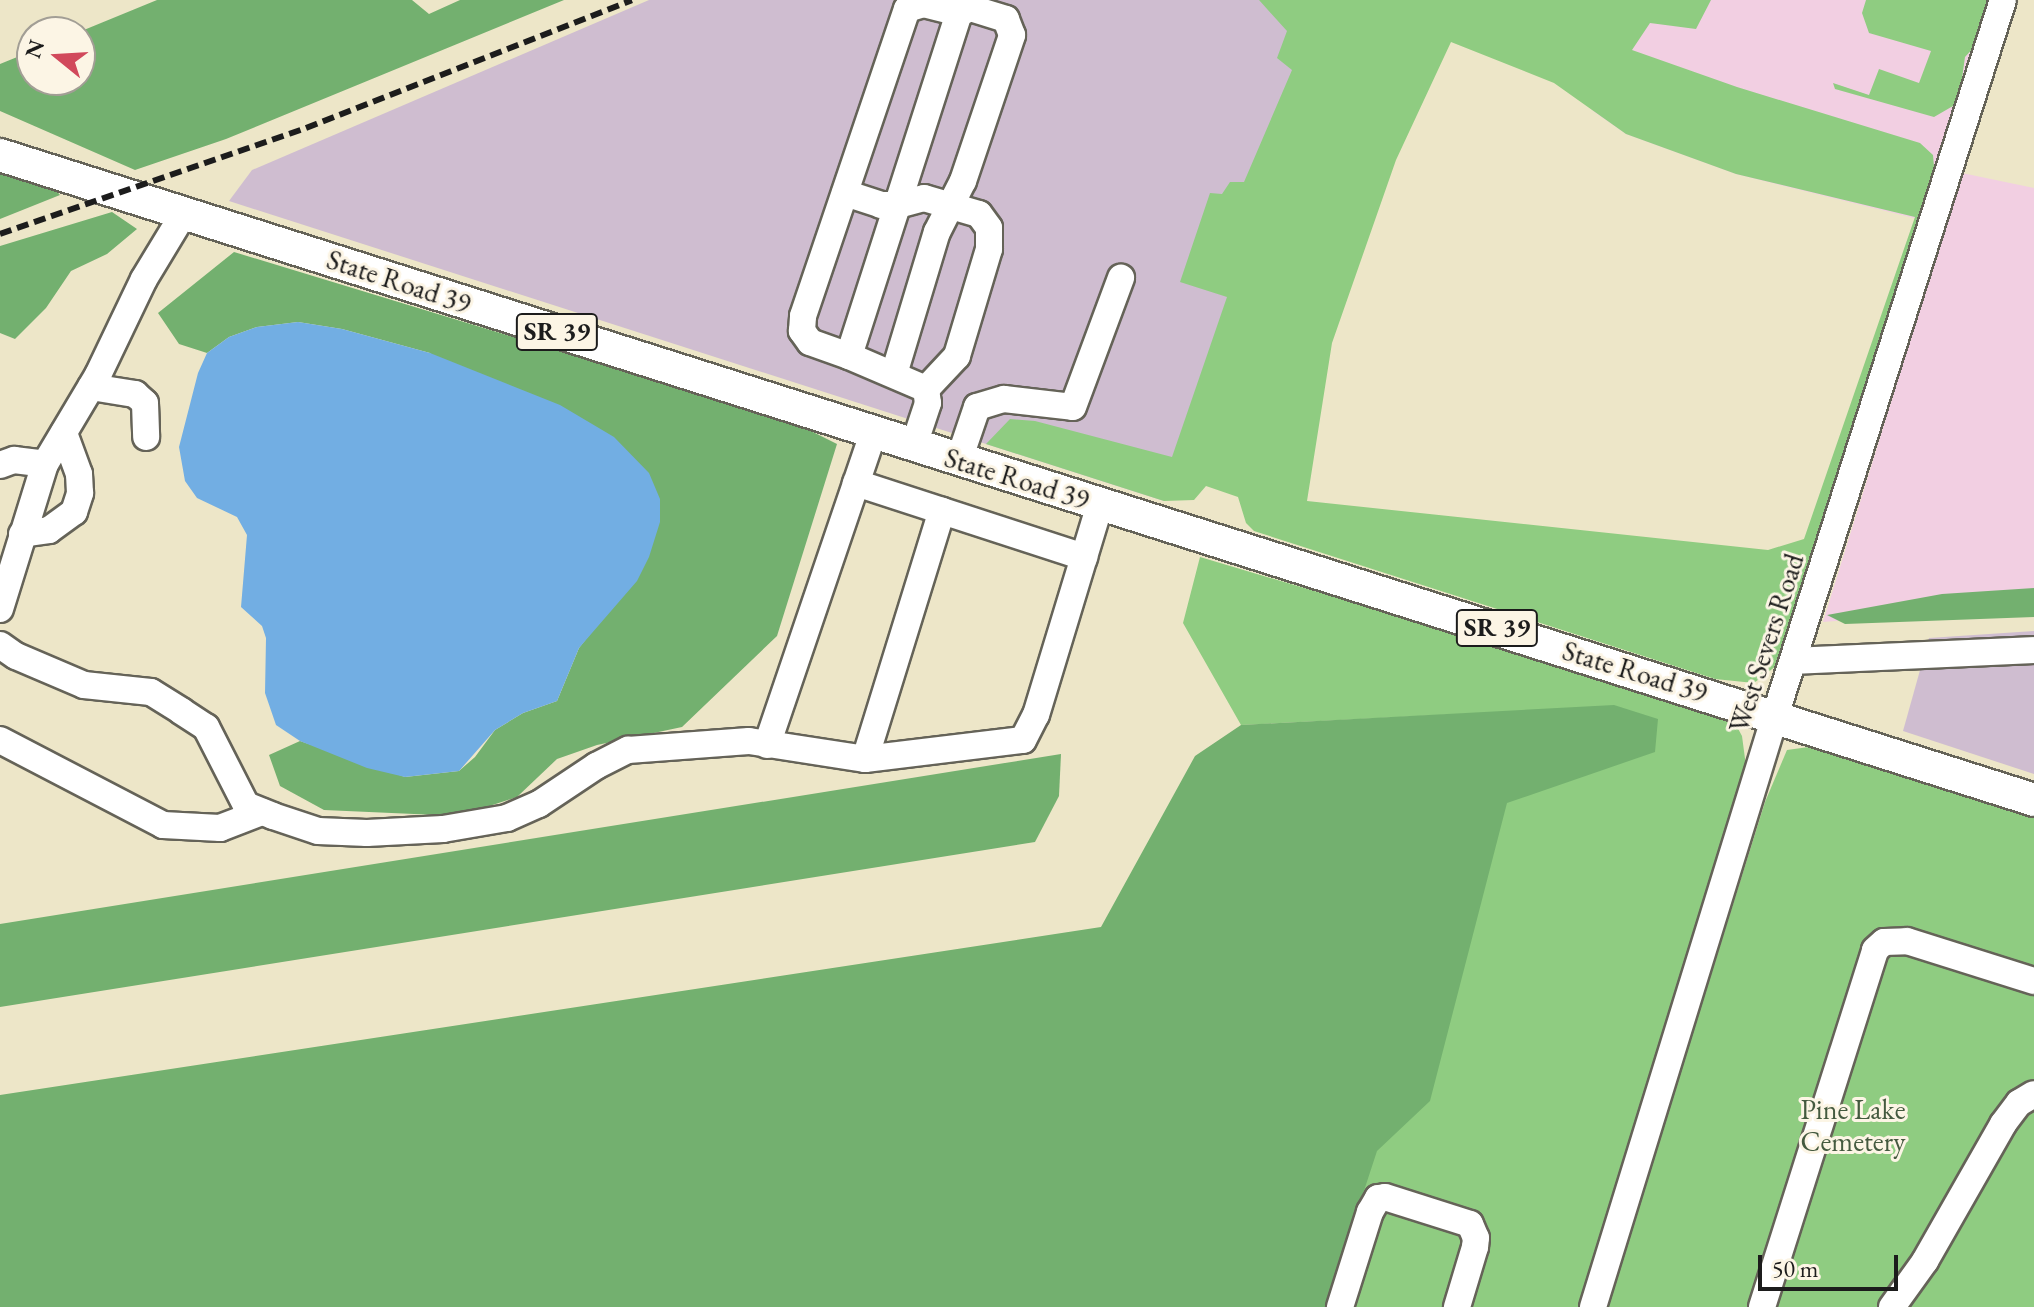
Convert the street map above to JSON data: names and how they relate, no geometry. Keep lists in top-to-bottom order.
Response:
{
  "streets": {
    "main road": ["State Road 39", "SR 39"],
    "street": ["West Severs Road"]
  },
  "crossings": [
    ["State Road 39", "West Severs Road"]
  ],
  "parks": ["Pine Lake Cemetery"],
  "scale_bar": "50 m",
  "north": "left"
}
